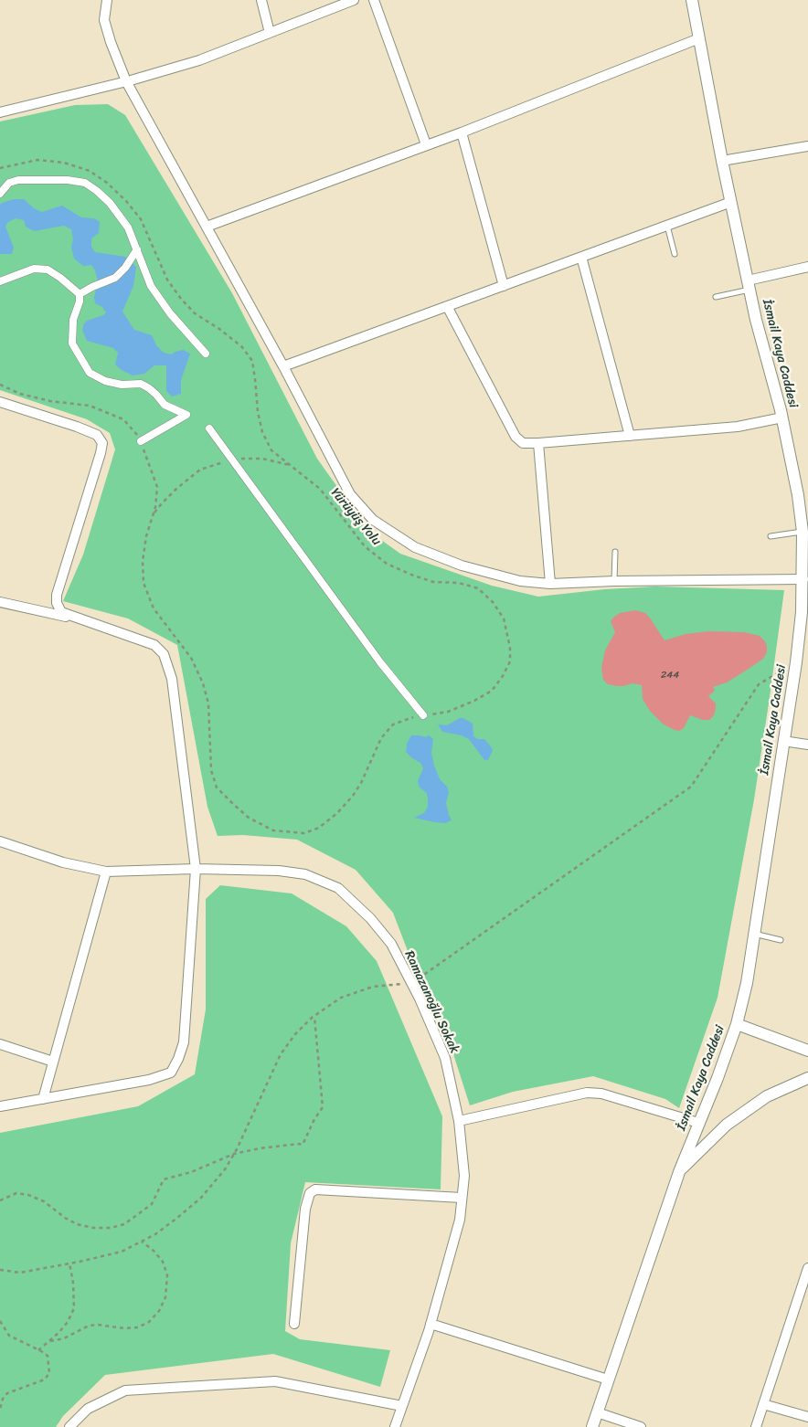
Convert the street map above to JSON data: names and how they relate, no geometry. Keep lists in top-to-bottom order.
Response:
{
  "streets": {
    "street": ["İsmail Kaya Caddesi", "Ramazanoğlu Sokak"],
    "path": ["Yürüyüş Yolu"]
  },
  "house_numbers": ["244"]
}
